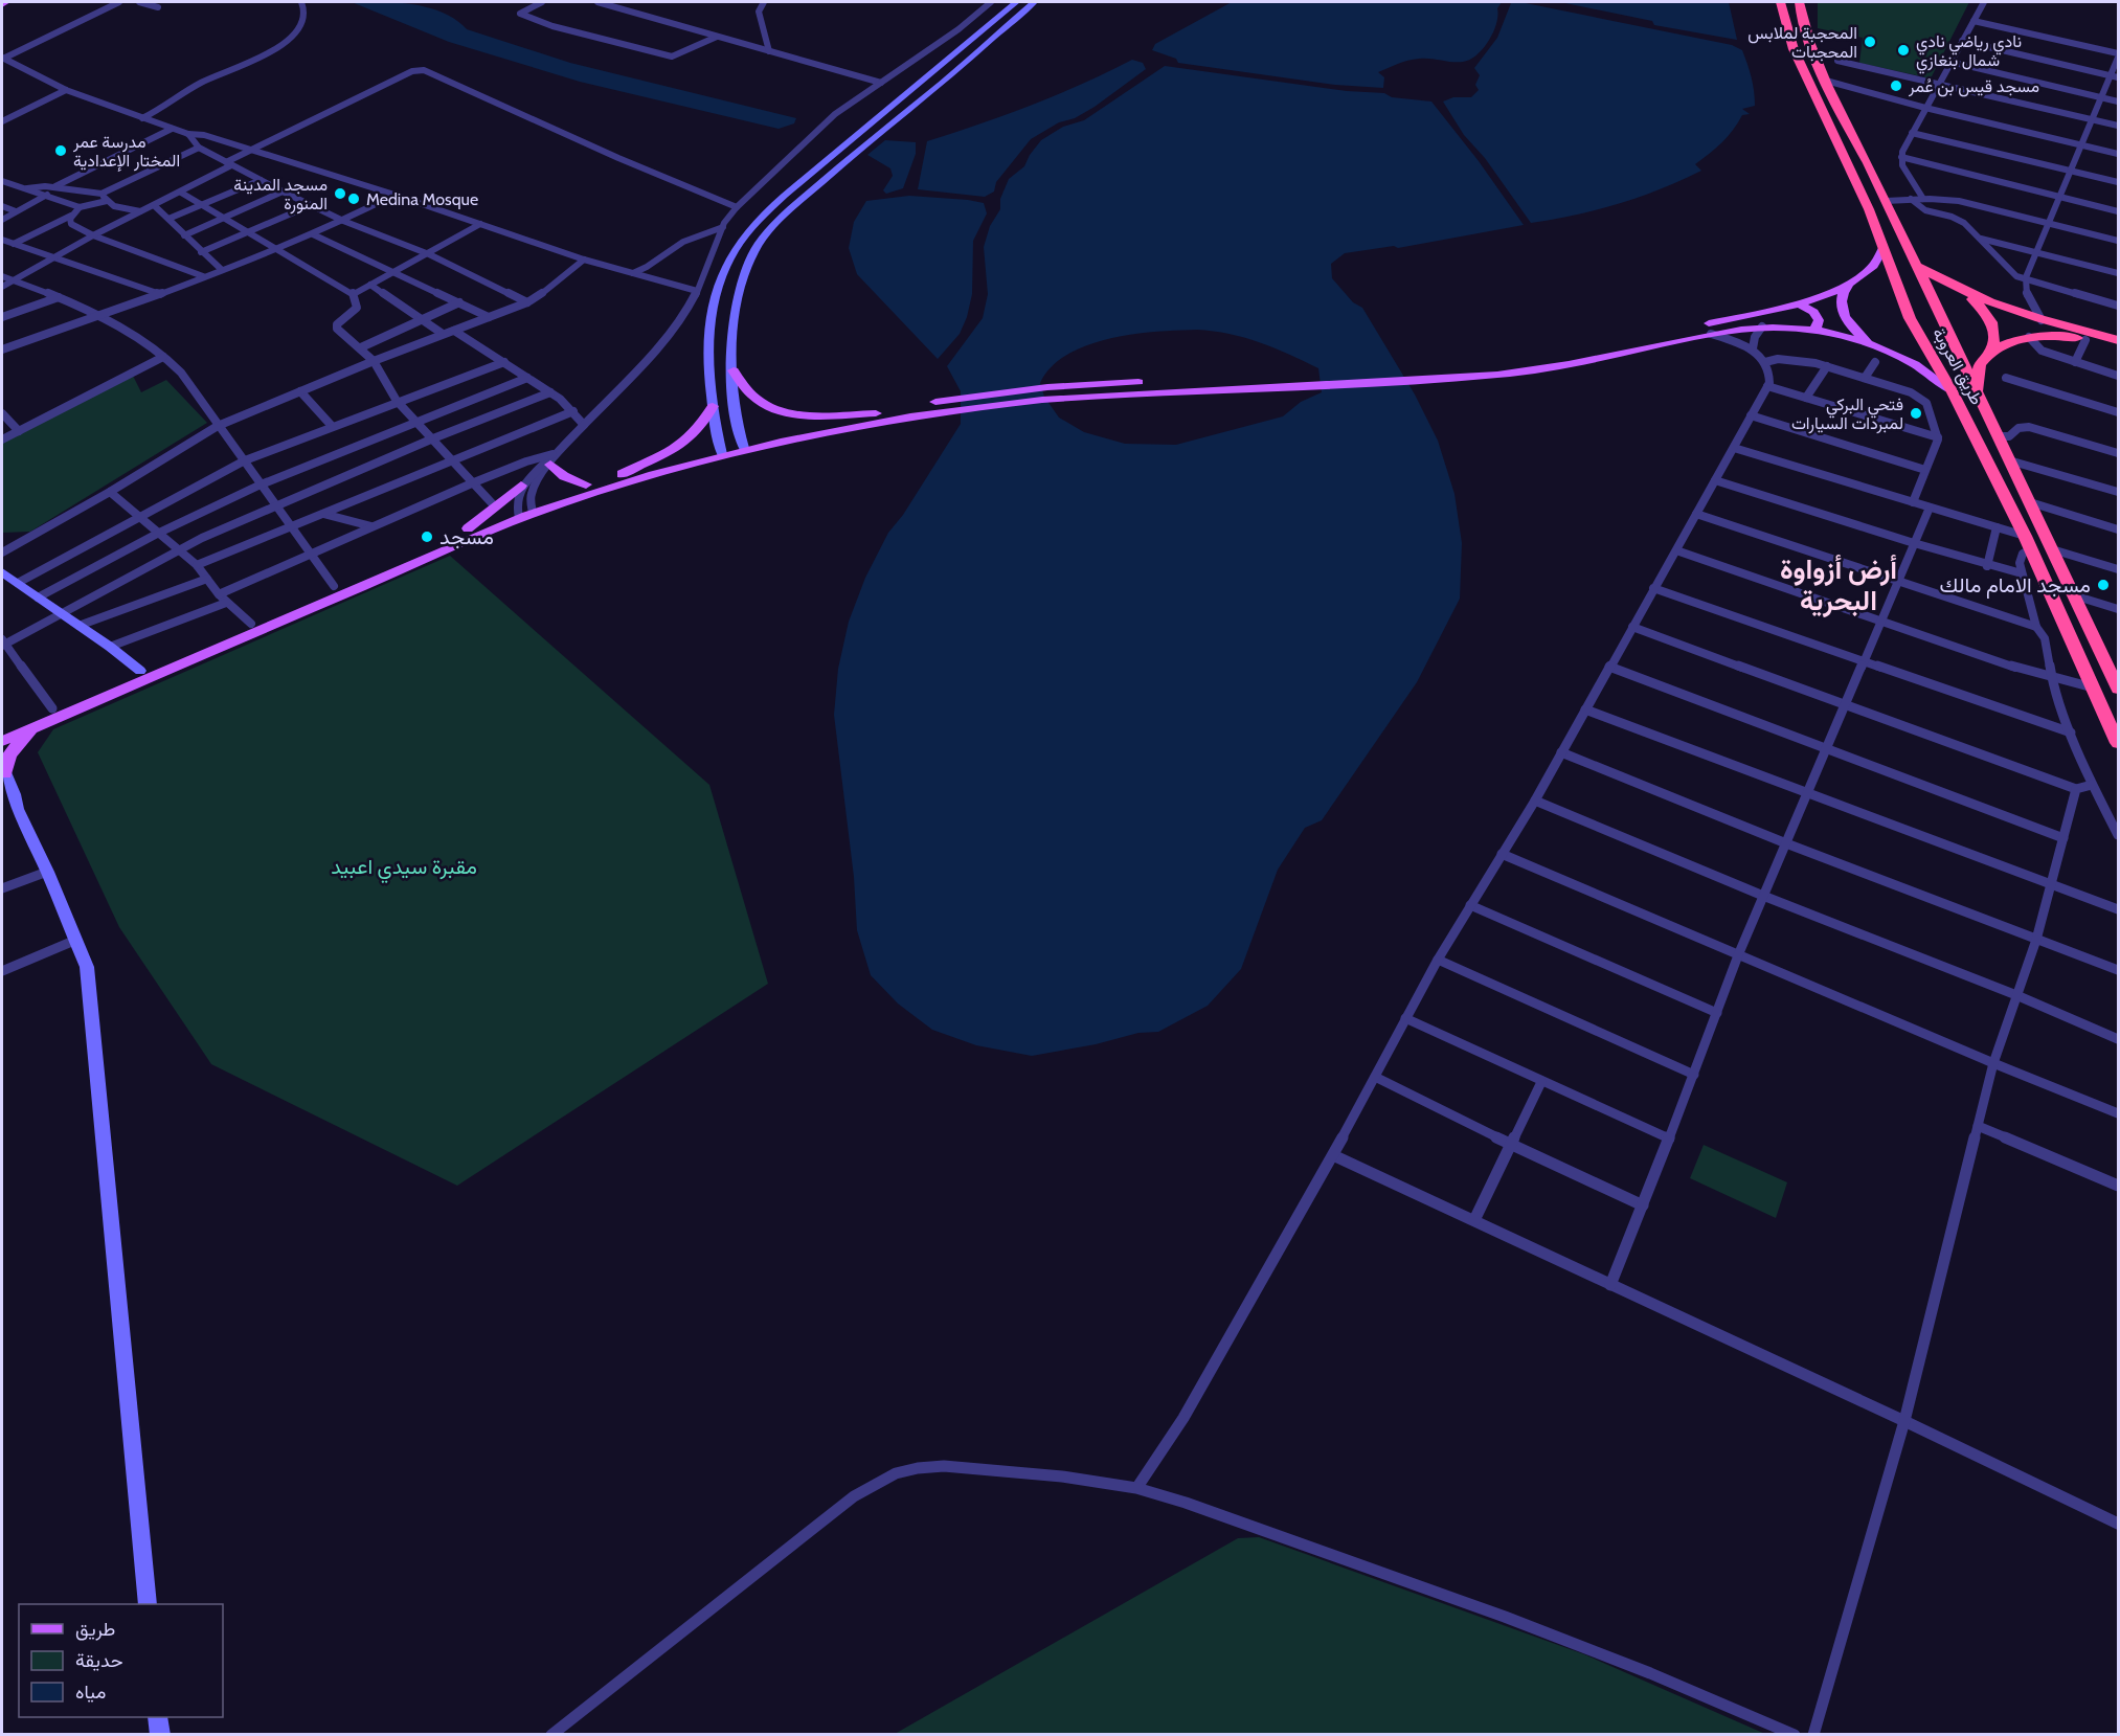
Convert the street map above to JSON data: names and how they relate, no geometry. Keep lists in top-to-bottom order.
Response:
{
  "streets": {
    "highway": ["طريق العروبة"]
  },
  "districts": ["أرض أزواوة البحرية"],
  "parks": ["مقبرة سيدي اعبيد"],
  "places": [
    "المحجبة لملابس المحجبات",
    "نادي رياضي نادي شمال بنغازي",
    "مسجد قيس بن عُمر",
    "مدرسة عمر المختار الإعدادية",
    "مسجد المدينة المنورة",
    "Medina Mosque",
    "فتحي البركي لمبردات السيارات",
    "مسجد",
    "مسجد الامام مالك"
  ],
  "legend": ["طريق", "حديقة", "مياه"]
}
